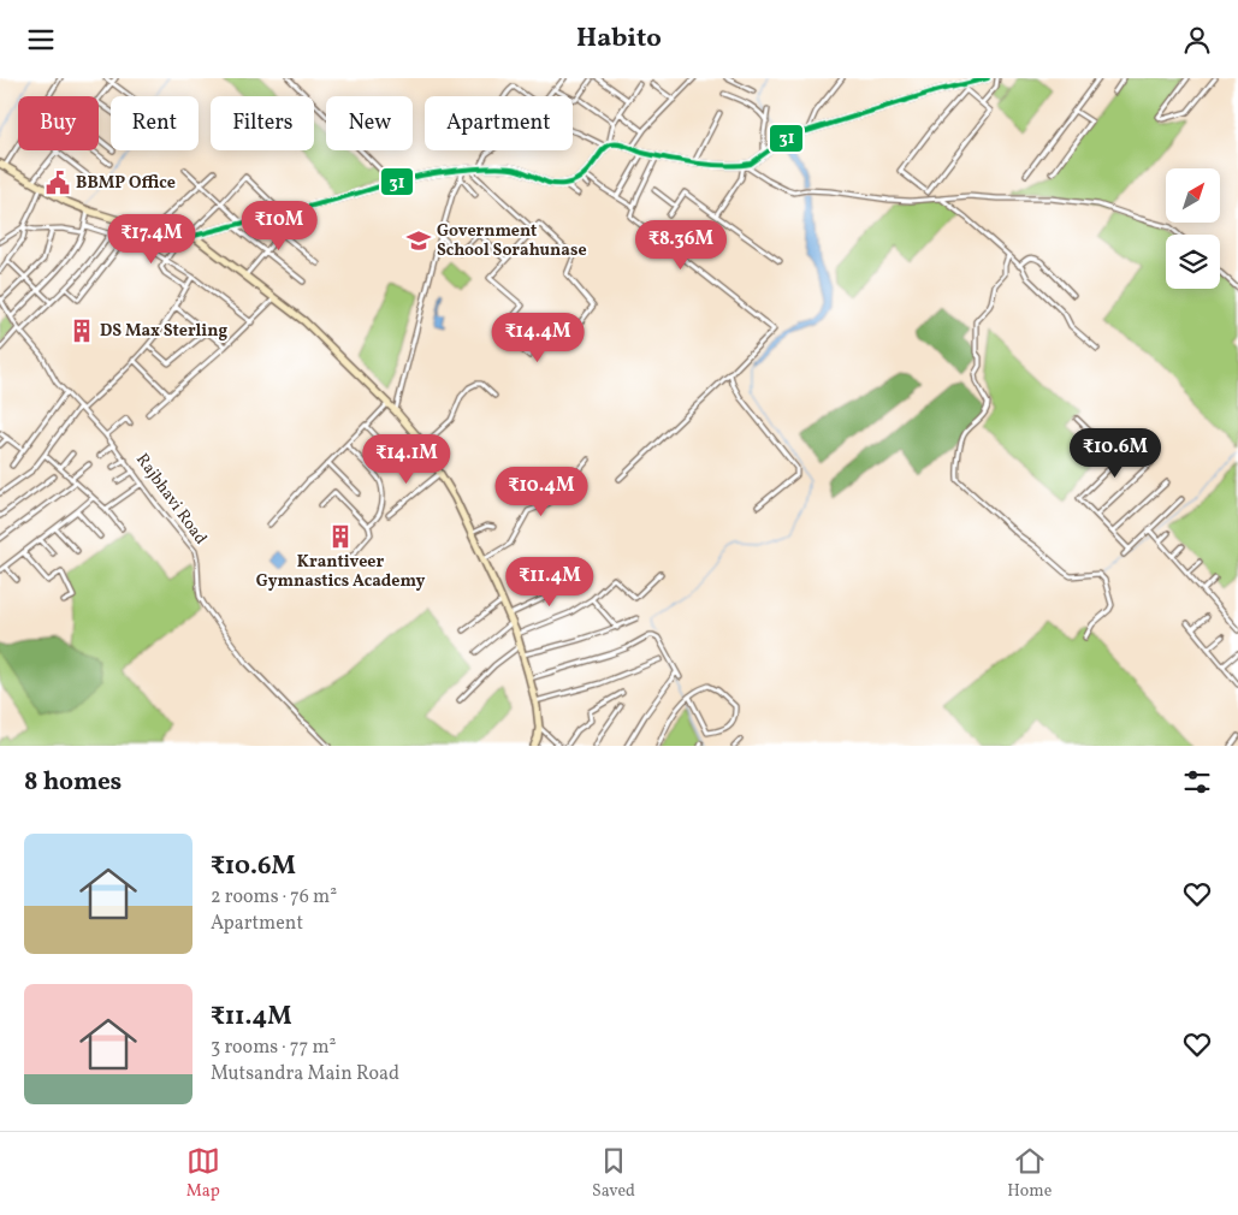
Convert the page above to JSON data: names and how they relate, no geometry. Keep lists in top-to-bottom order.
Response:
{
  "streets": {
    "street": ["Rajbhavi Road"]
  },
  "places": {
    "public building": ["BBMP Office"],
    "school or university": ["Government School Sorahunase"],
    "building": ["DS Max Sterling", "Krantiveer Gymnastics Academy"]
  },
  "lines": ["transit line 31"],
  "north": "top right",
  "page": {
    "header": "Habito",
    "chip": [
      "Buy",
      "Rent",
      "Filters",
      "New",
      "Apartment"
    ],
    "price": [
      "₹10M",
      "₹17.4M",
      "₹8.36M",
      "₹14.4M",
      "₹10.6M",
      "₹14.1M",
      "₹10.4M",
      "₹11.4M"
    ],
    "heading": "8 homes",
    "list": [
      {
        "name": "₹10.6M",
        "note": "2 rooms · 76 m² · Apartment"
      },
      {
        "name": "₹11.4M",
        "note": "3 rooms · 77 m² · Mutsandra Main Road"
      }
    ],
    "tabs": ["Map", "Saved", "Home"]
  }
}
